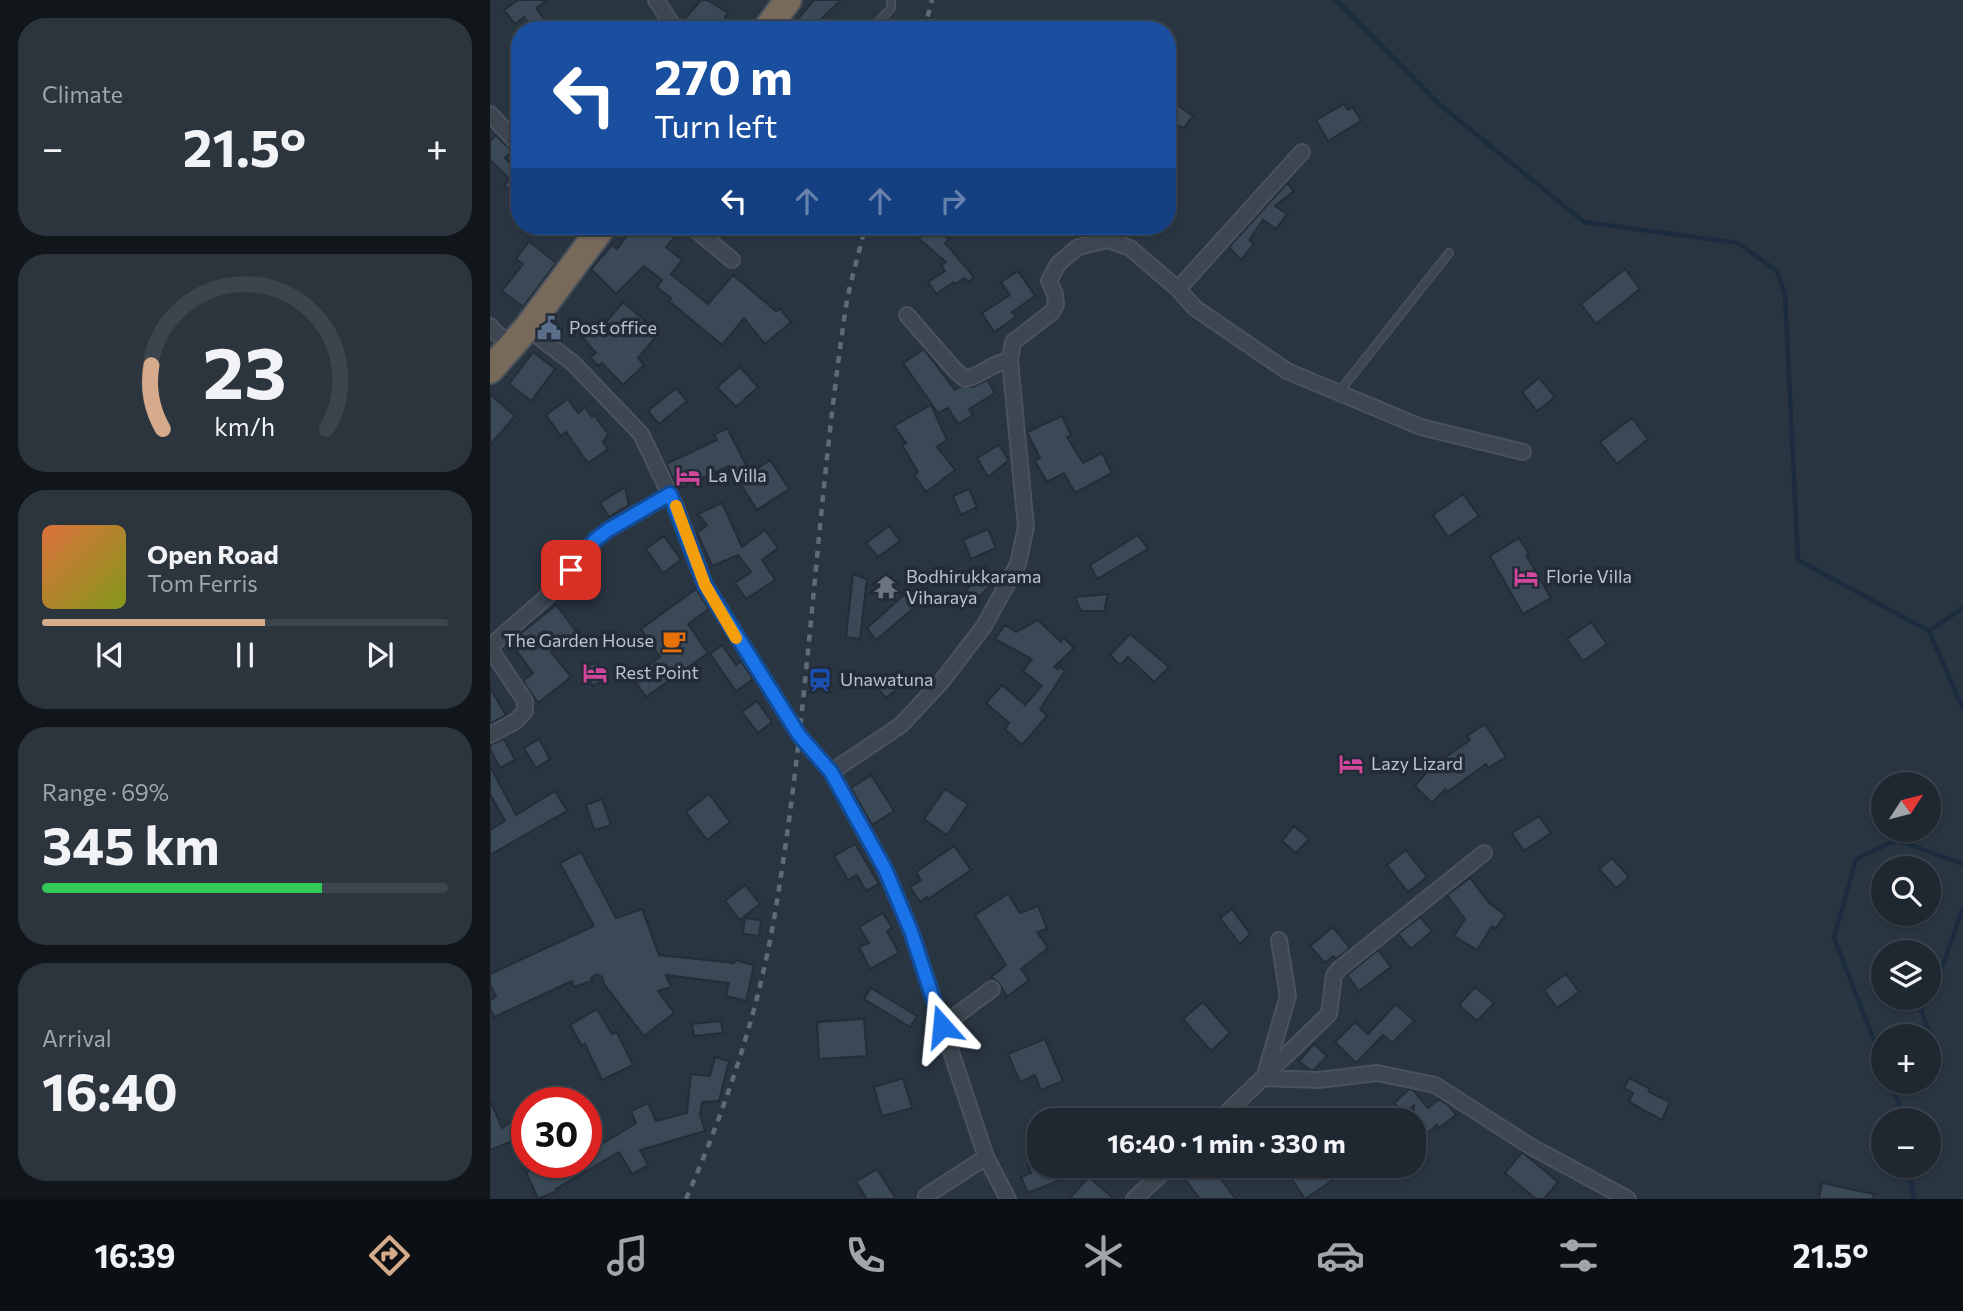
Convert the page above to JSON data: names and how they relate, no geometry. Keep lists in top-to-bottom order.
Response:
{
  "places": {
    "public building": ["Post office"],
    "hotel": [
      "La Villa",
      "Florie Villa",
      "Rest Point",
      "Lazy Lizard"
    ],
    "temple": ["Bodhirukkarama Viharaya"],
    "cafe": ["The Garden House"],
    "station": ["Unawatuna"]
  },
  "north": "top right",
  "page": {
    "tile": [
      "Climate",
      ["Range · 69%", "345 km"],
      ["Arrival", "16:40"]
    ],
    "turn": ["270 m", "Turn left"],
    "heat": ["−", "21.5°", "+"],
    "song": ["Open Road", "Tom Ferris"],
    "map_buttons": ["+", "−"],
    "limit": "30",
    "trip": "16:40 · 1 min · 330 m",
    "tabs": ["16:39", "21.5°"],
    "gauge": ["23", "km/h"]
  }
}
